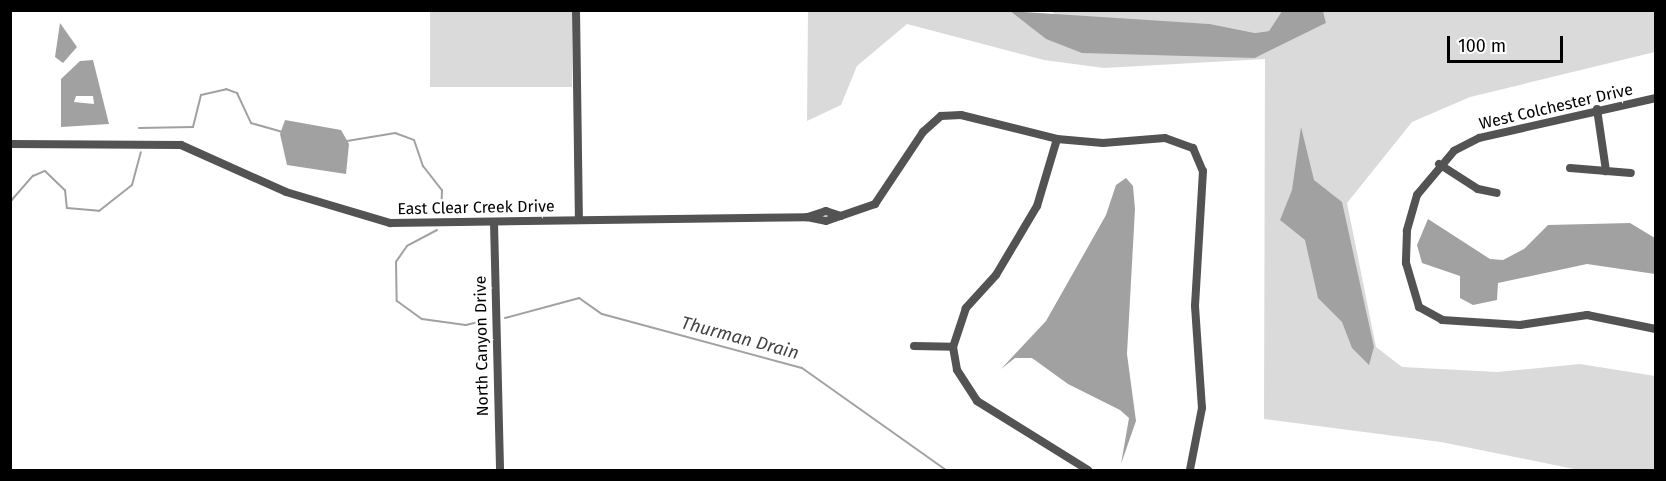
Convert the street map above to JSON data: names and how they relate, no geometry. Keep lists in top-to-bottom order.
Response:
{
  "streets": {
    "street": ["West Colchester Drive", "East Clear Creek Drive", "North Canyon Drive"]
  },
  "crossings": [
    ["East Clear Creek Drive", "North Canyon Drive"]
  ],
  "water": ["Thurman Drain"],
  "scale_bar": "100 m"
}
